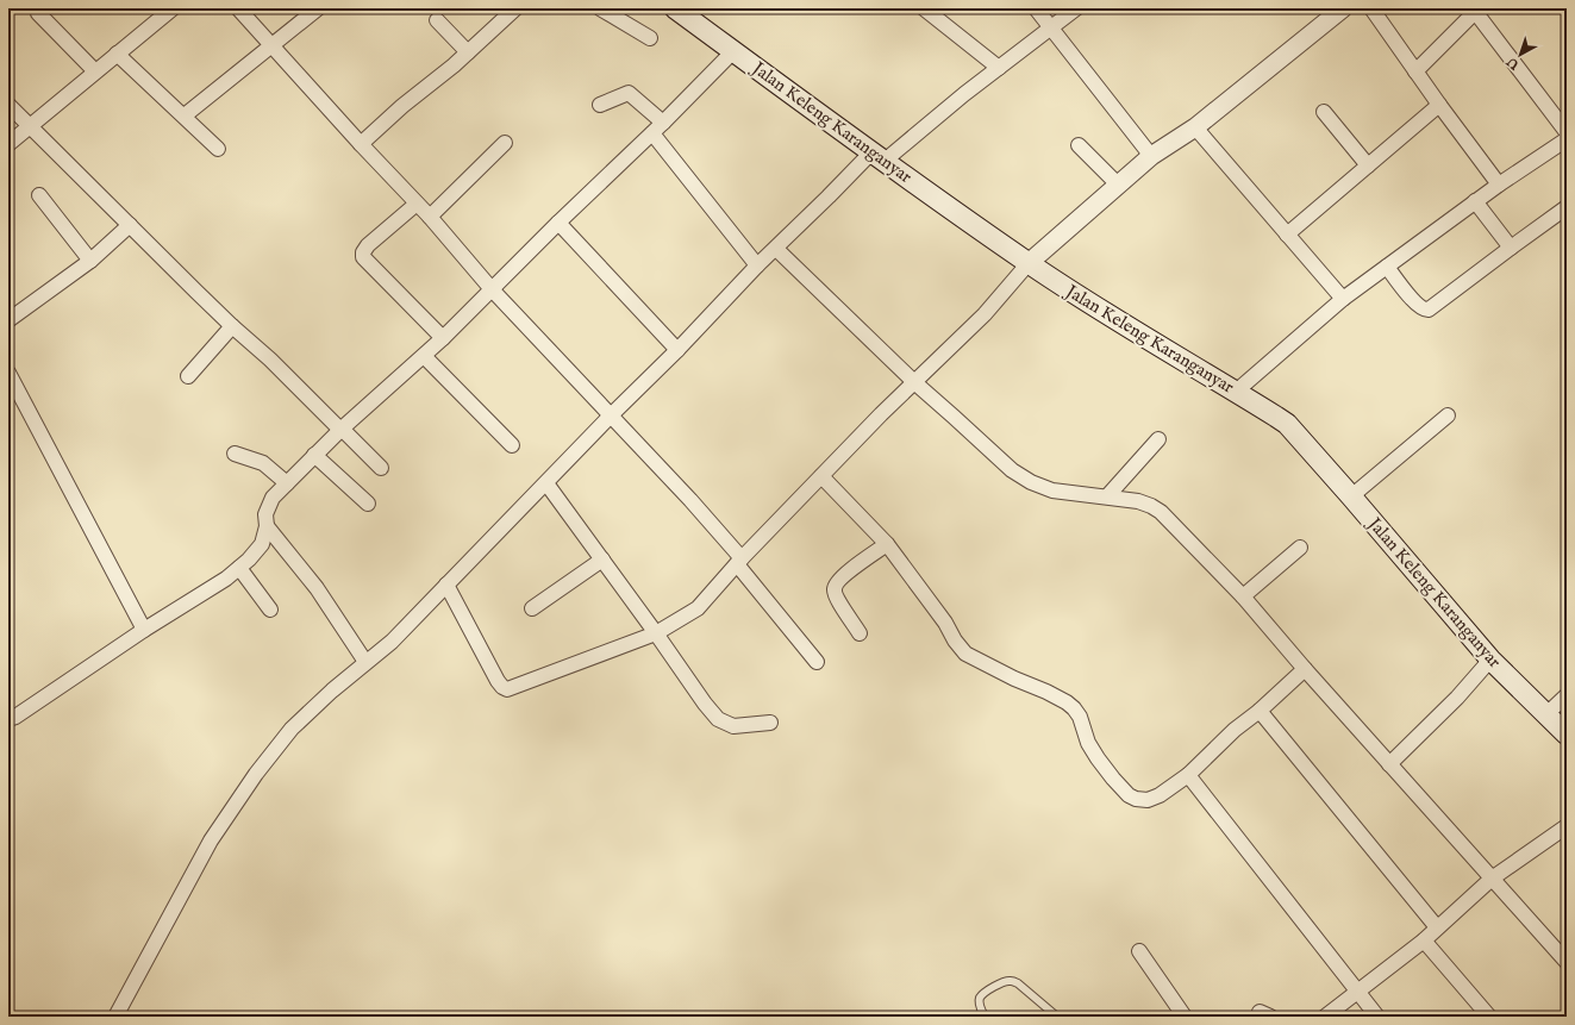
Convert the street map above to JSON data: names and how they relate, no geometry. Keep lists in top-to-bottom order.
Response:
{
  "streets": {
    "main road": ["Jalan Keleng Karanganyar"]
  },
  "north": "bottom left"
}
